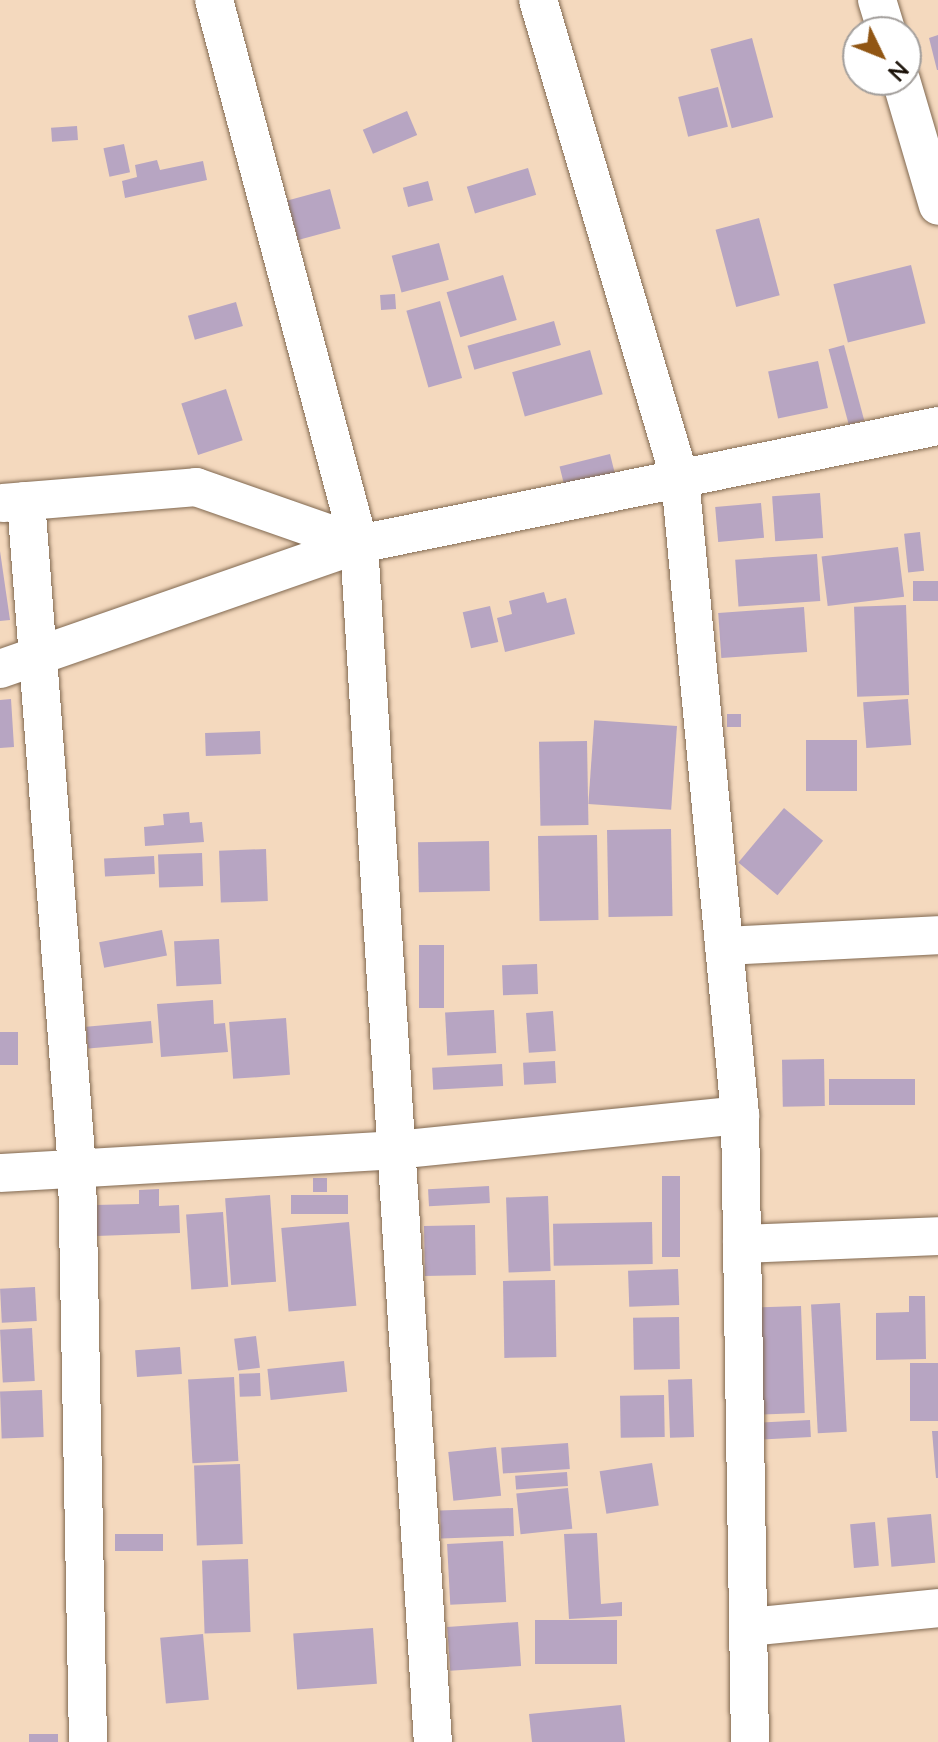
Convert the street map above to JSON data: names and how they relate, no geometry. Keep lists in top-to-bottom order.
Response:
{
  "north": "bottom right"
}
